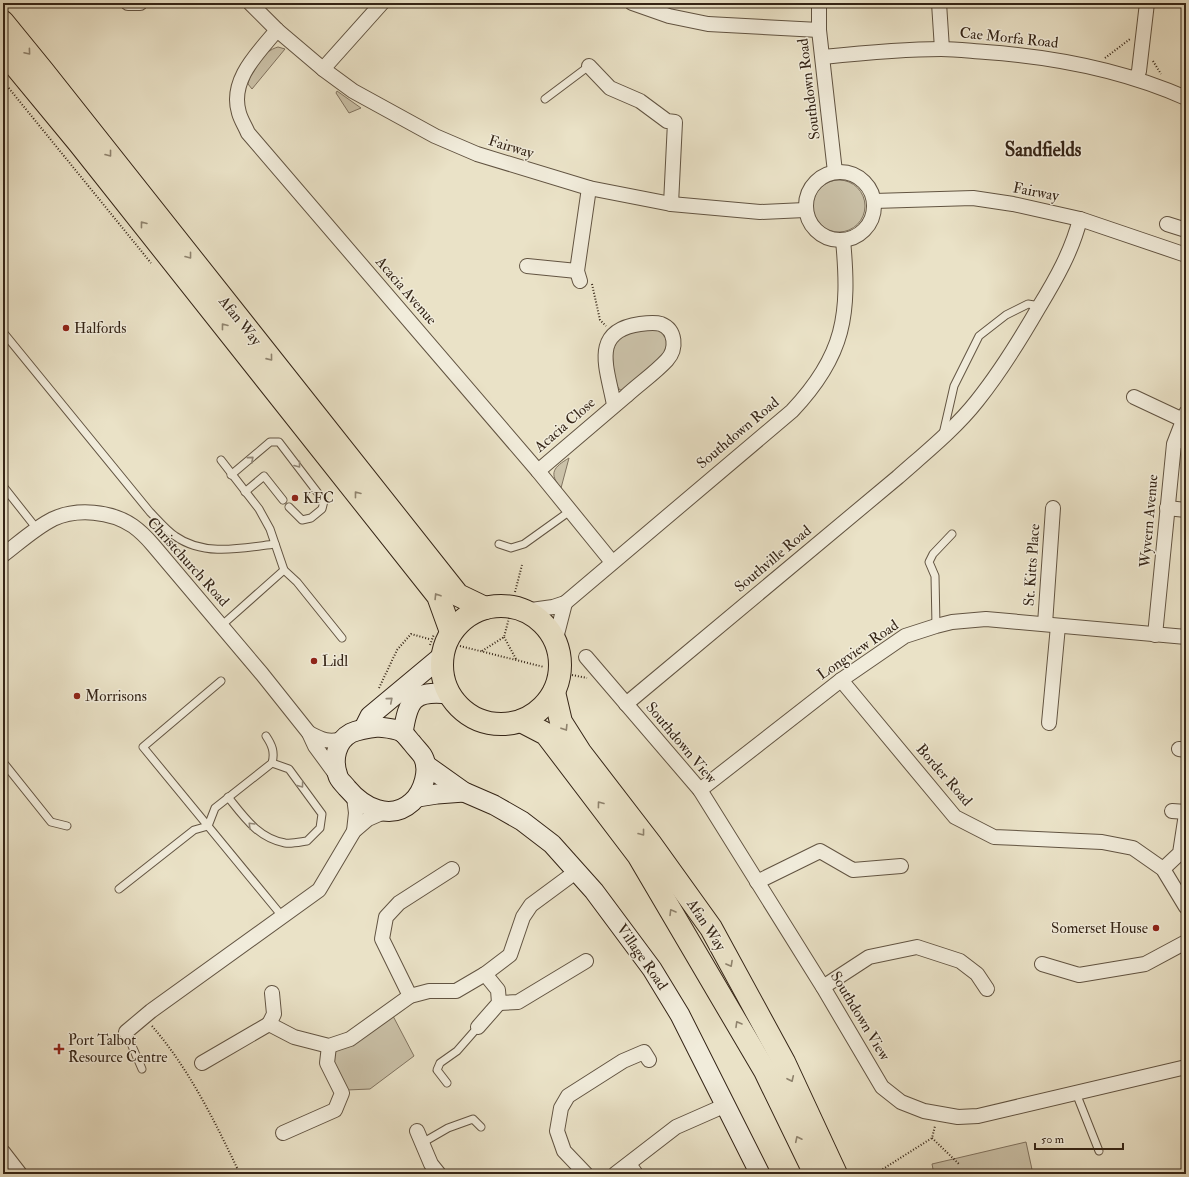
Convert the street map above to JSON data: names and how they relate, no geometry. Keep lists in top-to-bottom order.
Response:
{
  "streets": {
    "main road": ["Afan Way"],
    "street": [
      "Cae Morfa Road",
      "Southdown Road",
      "Fairway",
      "Acacia Avenue",
      "Acacia Close",
      "Wyvern Avenue",
      "Southville Road",
      "Christchurch Road",
      "St. Kitts Place",
      "Longview Road",
      "Southdown View",
      "Border Road",
      "Village Road"
    ]
  },
  "crossings": [
    ["Cae Morfa Road", "Southdown Road"],
    ["Southdown Road", "Fairway"],
    ["Southdown Road", "Acacia Avenue"],
    ["Fairway", "Acacia Avenue"],
    ["Fairway", "Southville Road"],
    ["Acacia Avenue", "Acacia Close"],
    ["Wyvern Avenue", "Longview Road"],
    ["Southville Road", "Southdown View"],
    ["Christchurch Road", "Village Road"],
    ["St. Kitts Place", "Longview Road"],
    ["Longview Road", "Southdown View"],
    ["Longview Road", "Border Road"]
  ],
  "districts": ["Sandfields"],
  "places": {
    "other": [
      "Halfords",
      "KFC",
      "Lidl",
      "Morrisons",
      "Somerset House"
    ],
    "health": ["Port Talbot Resource Centre"]
  },
  "scale_bar": "50 m"
}
